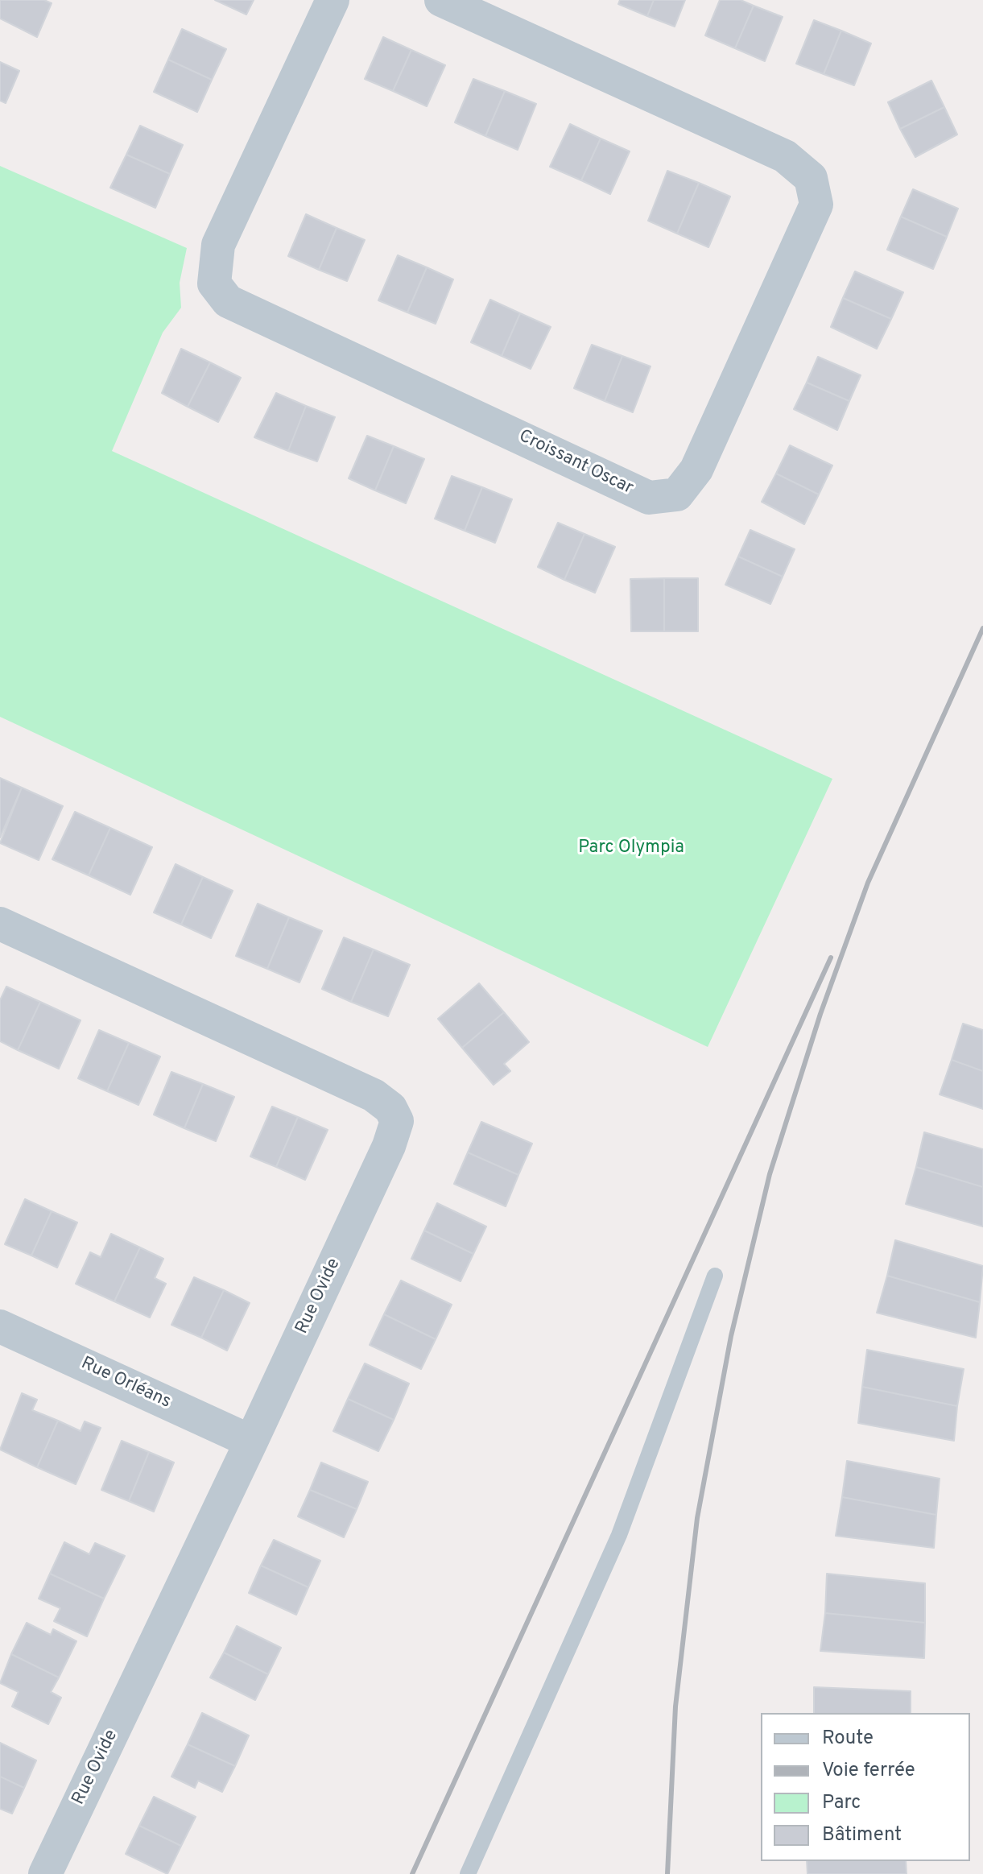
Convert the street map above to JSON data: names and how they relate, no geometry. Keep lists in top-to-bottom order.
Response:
{
  "streets": {
    "street": ["Croissant Oscar", "Rue Ovide", "Rue Orléans"]
  },
  "crossings": [
    ["Rue Ovide", "Rue Orléans"]
  ],
  "parks": ["Parc Olympia"],
  "legend": [
    "Route",
    "Voie ferrée",
    "Parc",
    "Bâtiment"
  ]
}
